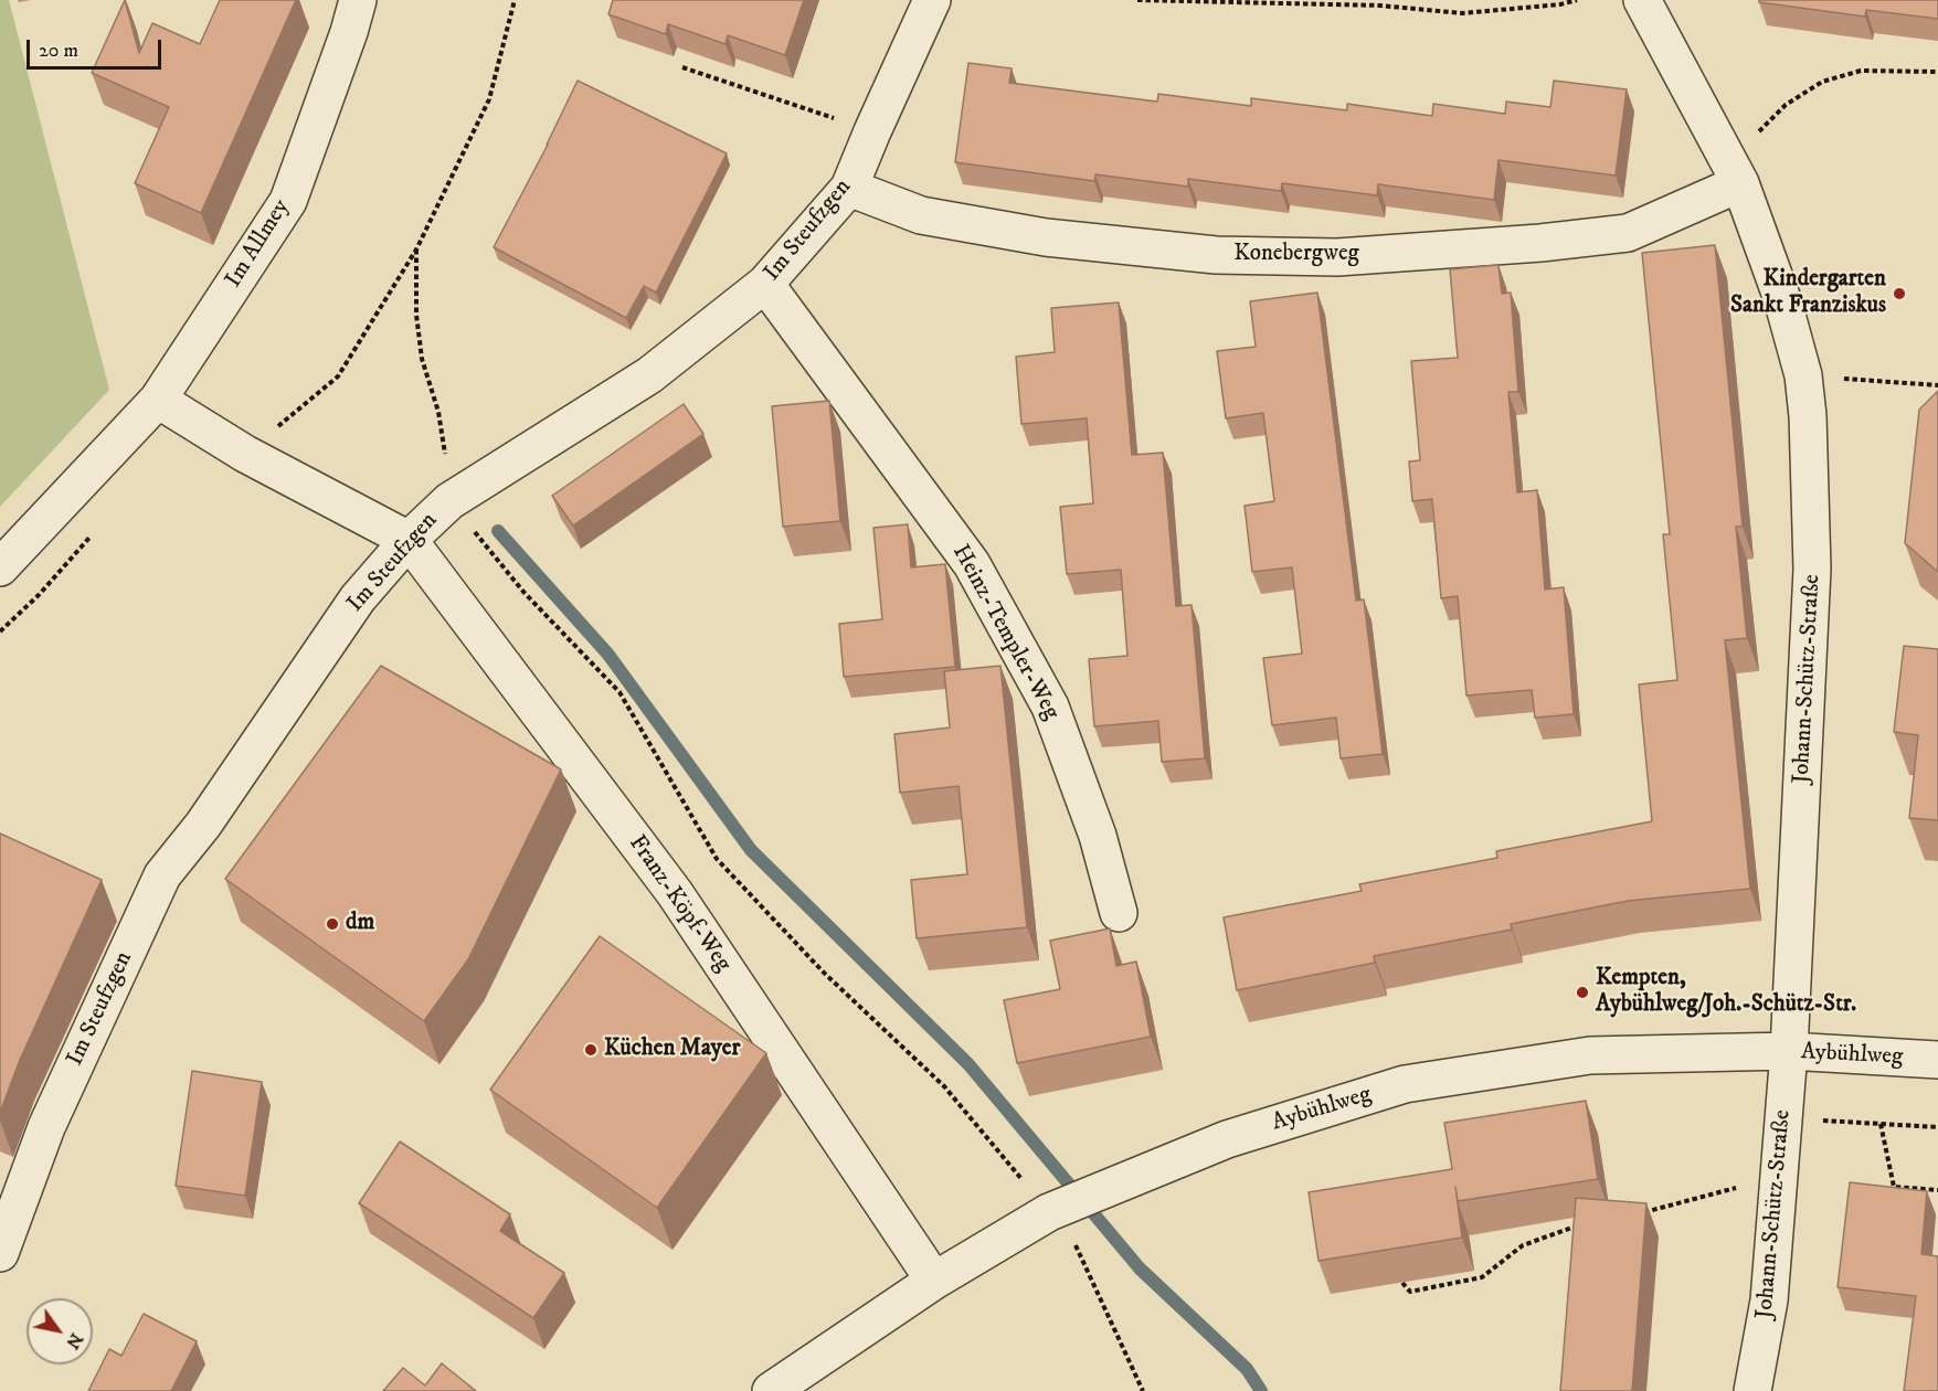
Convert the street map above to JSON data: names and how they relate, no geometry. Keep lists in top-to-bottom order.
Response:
{
  "streets": {
    "street": [
      "Im Steufzgen",
      "Im Allmey",
      "Konebergweg",
      "Heinz-Templer-Weg",
      "Johann-Schütz-Straße",
      "Franz-Köpf-Weg",
      "Aybühlweg"
    ]
  },
  "crossings": [
    ["Im Steufzgen", "Konebergweg"],
    ["Im Steufzgen", "Heinz-Templer-Weg"],
    ["Im Steufzgen", "Franz-Köpf-Weg"],
    ["Konebergweg", "Johann-Schütz-Straße"],
    ["Johann-Schütz-Straße", "Aybühlweg"],
    ["Franz-Köpf-Weg", "Aybühlweg"]
  ],
  "places": [
    "Kindergarten Sankt Franziskus",
    "dm",
    "Kempten, Aybühlweg/Joh.-Schütz-Str.",
    "Küchen Mayer"
  ],
  "scale_bar": "20 m",
  "north": "bottom right"
}
